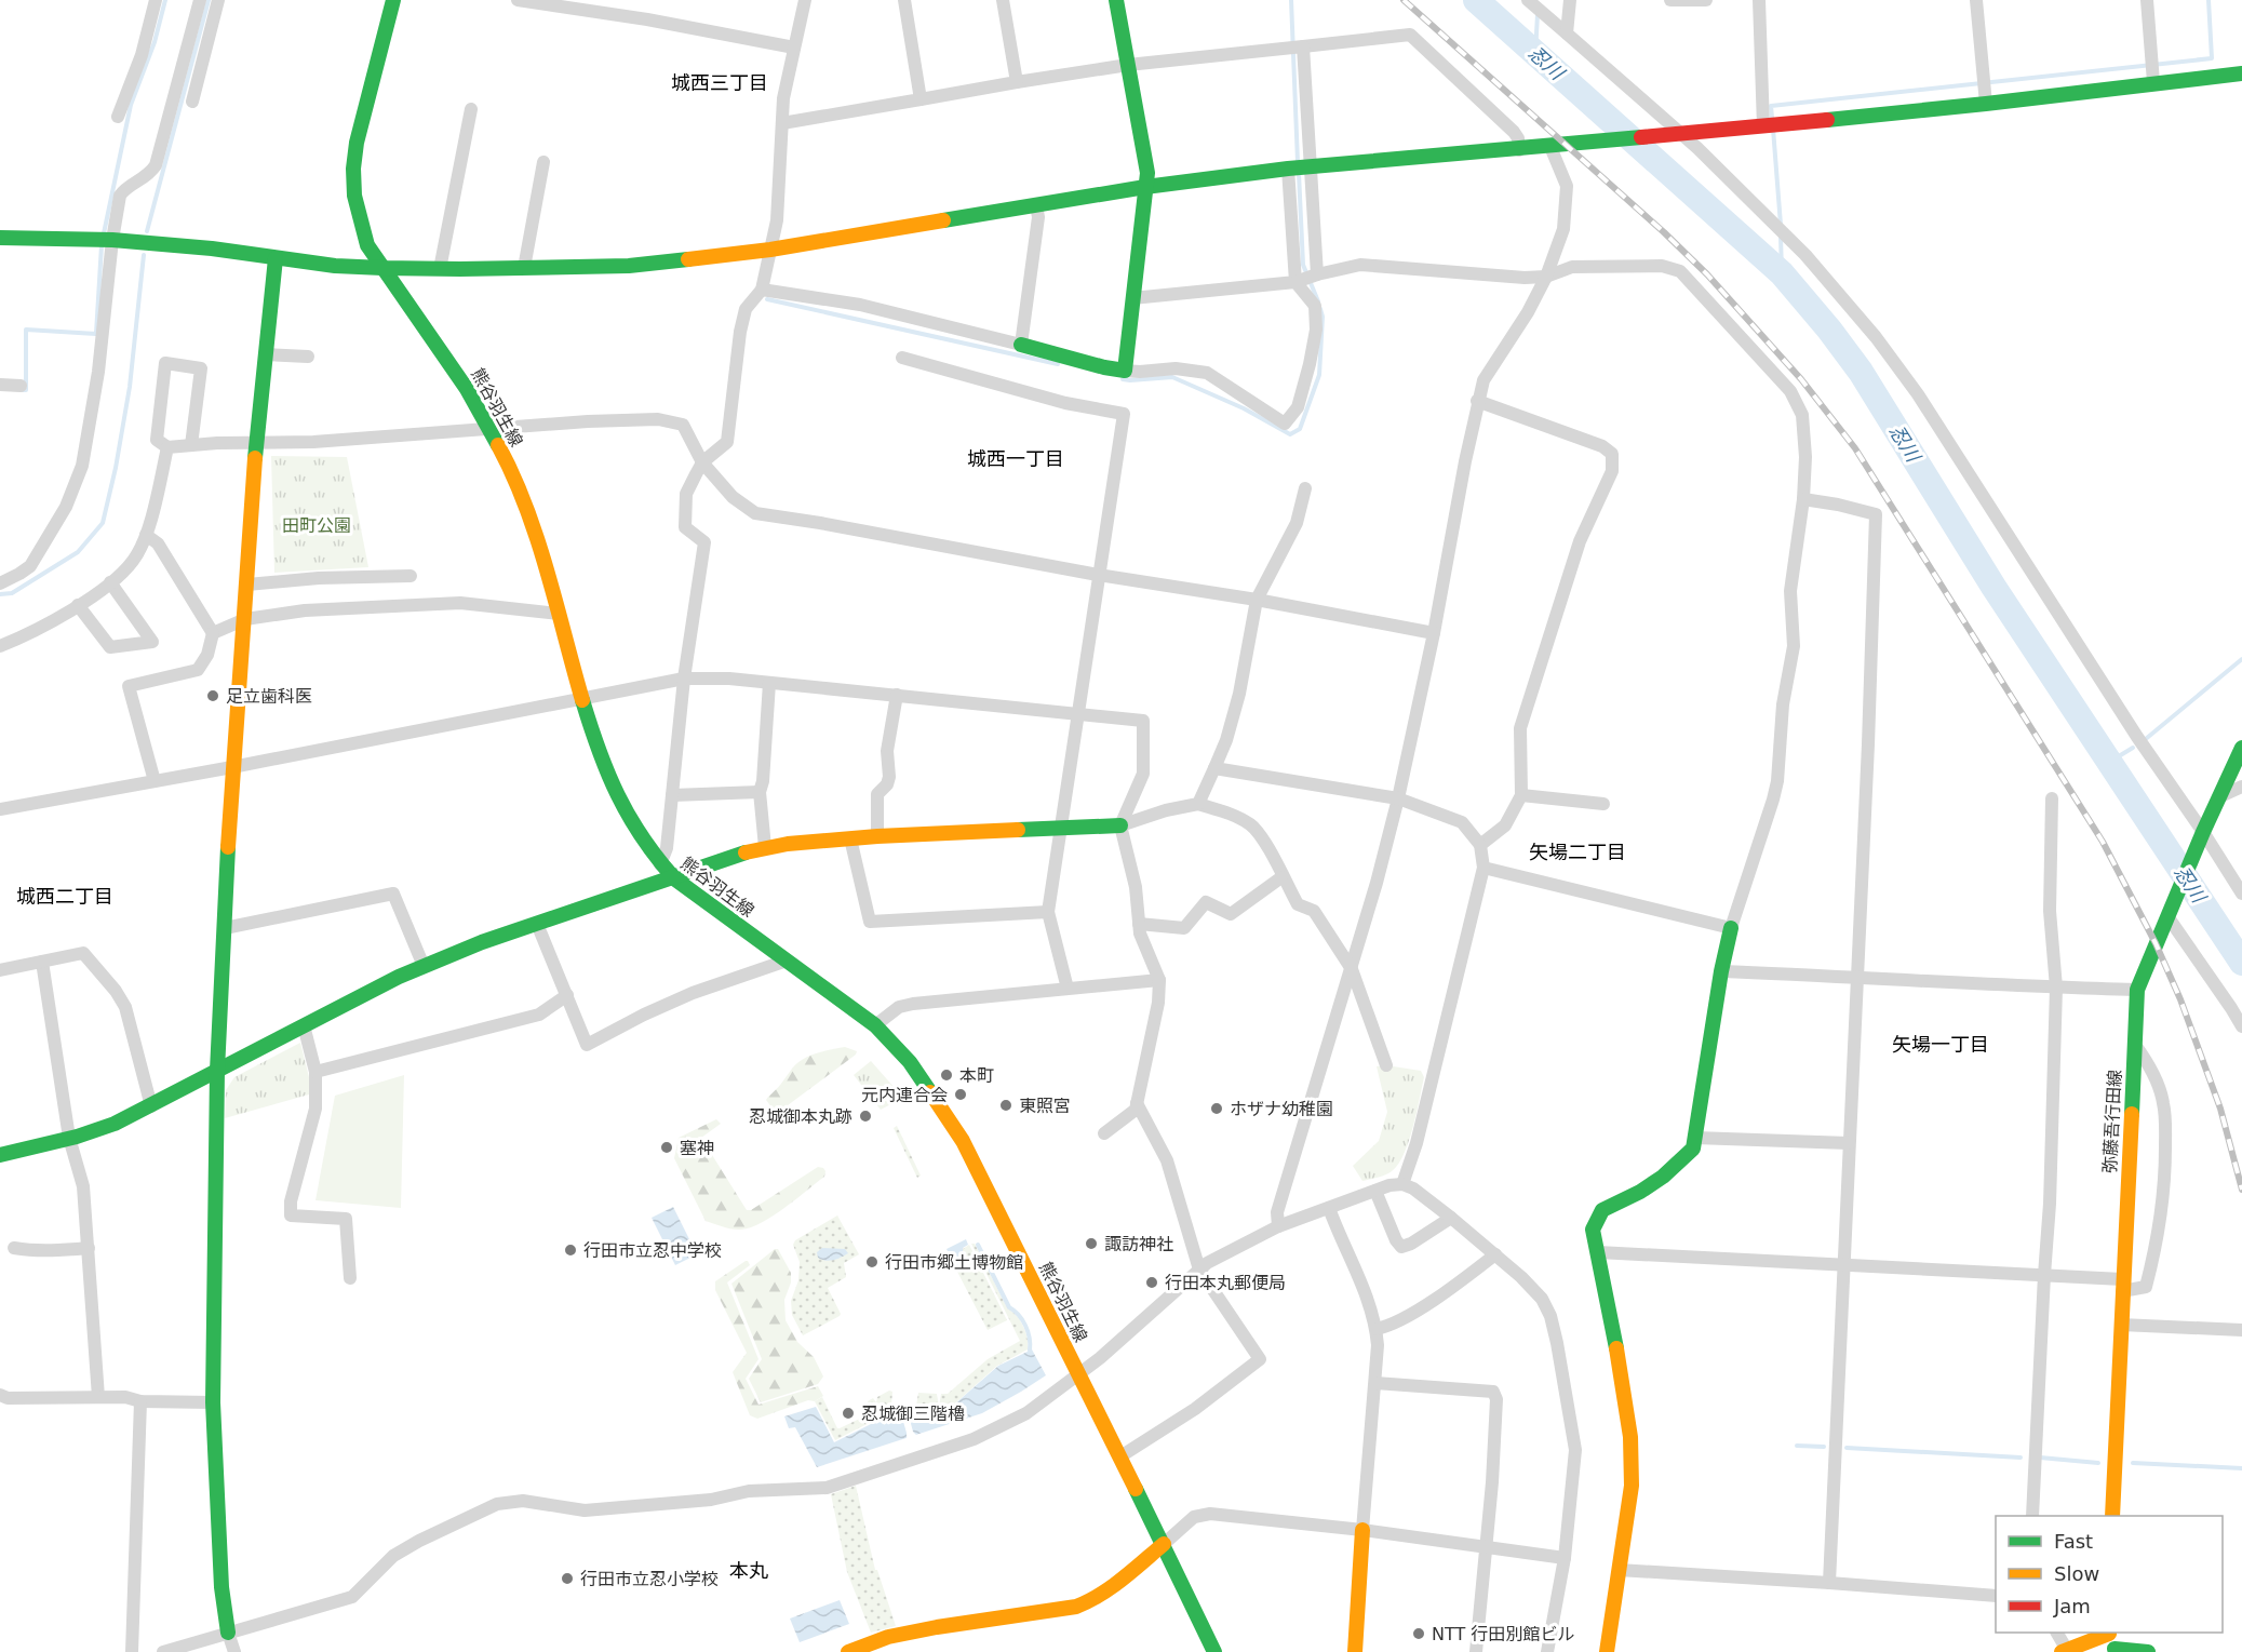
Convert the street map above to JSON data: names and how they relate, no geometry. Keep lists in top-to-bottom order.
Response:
{
  "streets": {
    "street": ["熊谷羽生線", "弥藤吾行田線"]
  },
  "districts": [
    "城西三丁目",
    "城西一丁目",
    "矢場二丁目",
    "城西二丁目",
    "矢場一丁目",
    "本丸"
  ],
  "water": ["忍川"],
  "parks": ["田町公園"],
  "places": [
    "足立歯科医",
    "本町",
    "元内連合会",
    "東照宮",
    "ホザナ幼稚園",
    "忍城御本丸跡",
    "塞神",
    "諏訪神社",
    "行田市立忍中学校",
    "行田市郷土博物館",
    "行田本丸郵便局",
    "忍城御三階櫓",
    "行田市立忍小学校",
    "NTT 行田別館ビル"
  ],
  "legend": ["Fast", "Slow", "Jam"]
}
